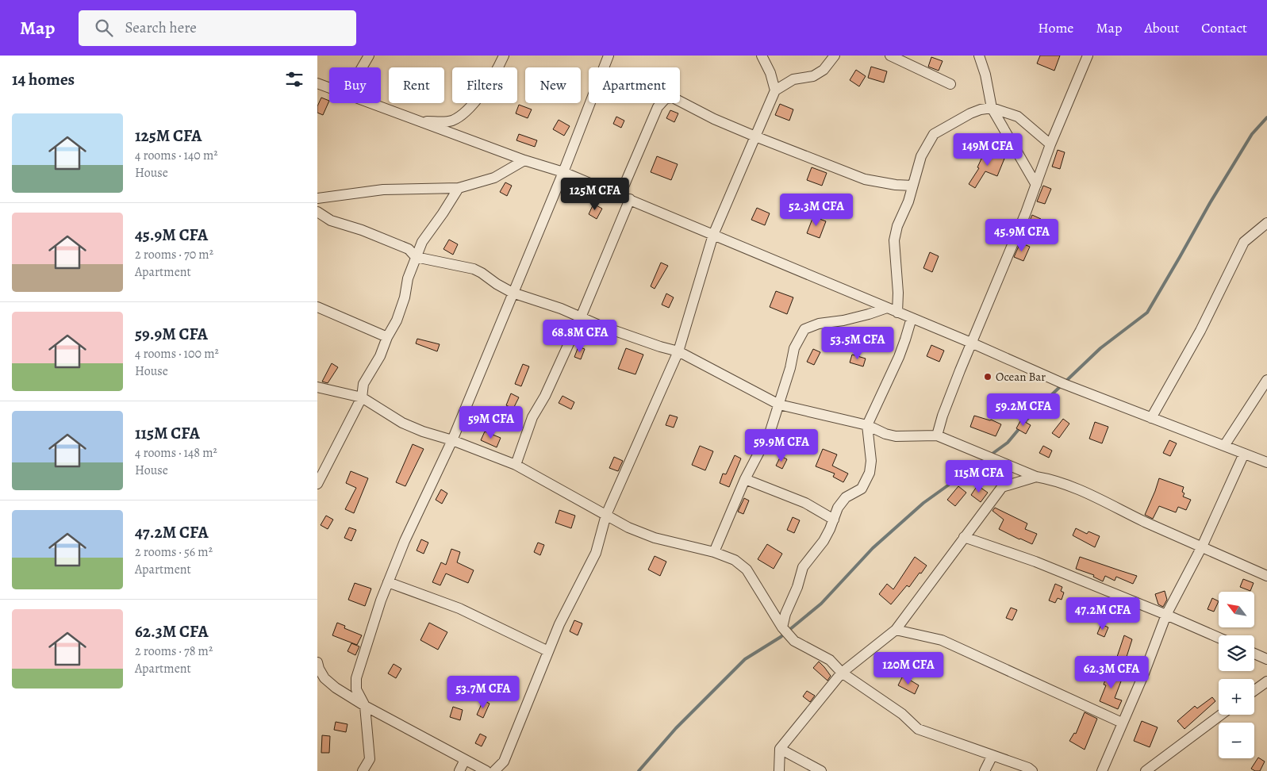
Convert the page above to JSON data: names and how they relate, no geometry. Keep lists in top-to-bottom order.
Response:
{
  "places": ["Ocean Bar"],
  "north": "top left",
  "page": {
    "header": "Map",
    "search": "Search here",
    "nav": [
      "Home",
      "Map",
      "About",
      "Contact"
    ],
    "heading": "14 homes",
    "chip": [
      "Buy",
      "Rent",
      "Filters",
      "New",
      "Apartment"
    ],
    "list": [
      {
        "name": "125M CFA",
        "note": "4 rooms · 140 m² · House"
      },
      {
        "name": "45.9M CFA",
        "note": "2 rooms · 70 m² · Apartment"
      },
      {
        "name": "59.9M CFA",
        "note": "4 rooms · 100 m² · House"
      },
      {
        "name": "115M CFA",
        "note": "4 rooms · 148 m² · House"
      },
      {
        "name": "47.2M CFA",
        "note": "2 rooms · 56 m² · Apartment"
      },
      {
        "name": "62.3M CFA",
        "note": "2 rooms · 78 m² · Apartment"
      }
    ],
    "price": [
      "149M CFA",
      "125M CFA",
      "52.3M CFA",
      "45.9M CFA",
      "68.8M CFA",
      "53.5M CFA",
      "59.2M CFA",
      "59M CFA",
      "59.9M CFA",
      "115M CFA",
      "47.2M CFA",
      "120M CFA",
      "62.3M CFA",
      "53.7M CFA"
    ],
    "map_buttons": ["+", "−"]
  }
}
